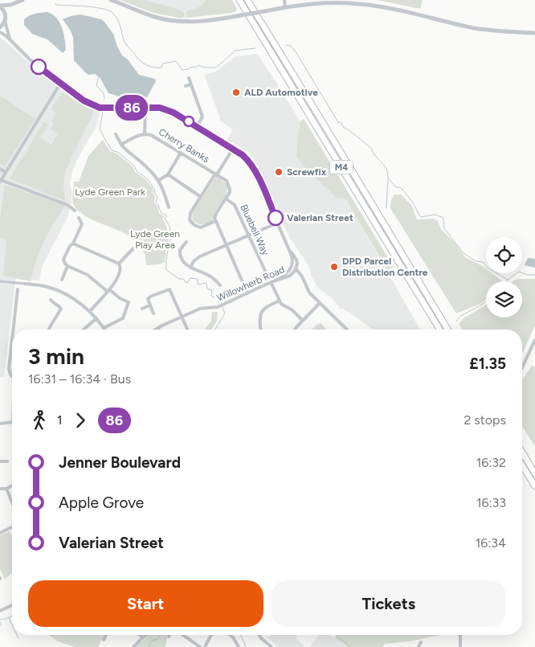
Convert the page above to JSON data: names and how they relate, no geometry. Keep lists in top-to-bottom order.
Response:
{
  "streets": {
    "highway": ["M4"],
    "street": ["Cherry Banks", "Bluebell Way", "Willowherb Road"]
  },
  "crossings": [
    ["Cherry Banks", "Bluebell Way"]
  ],
  "parks": ["Lyde Green Park", "Lyde Green Play Area"],
  "places": [
    "ALD Automotive",
    "Screwfix",
    "Valerian Street",
    "DPD Parcel Distribution Centre"
  ],
  "lines": ["bus line 86"],
  "page": {
    "on_map": "86",
    "heading": ["3 min", "16:31 – 16:34 · Bus", "£1.35"],
    "legs": ["1", "86", "2 stops"],
    "list": [
      {
        "name": "Jenner Boulevard",
        "value": "16:32"
      },
      {
        "name": "Apple Grove",
        "value": "16:33"
      },
      {
        "name": "Valerian Street",
        "value": "16:34"
      }
    ],
    "buttons": ["Start", "Tickets"]
  }
}
